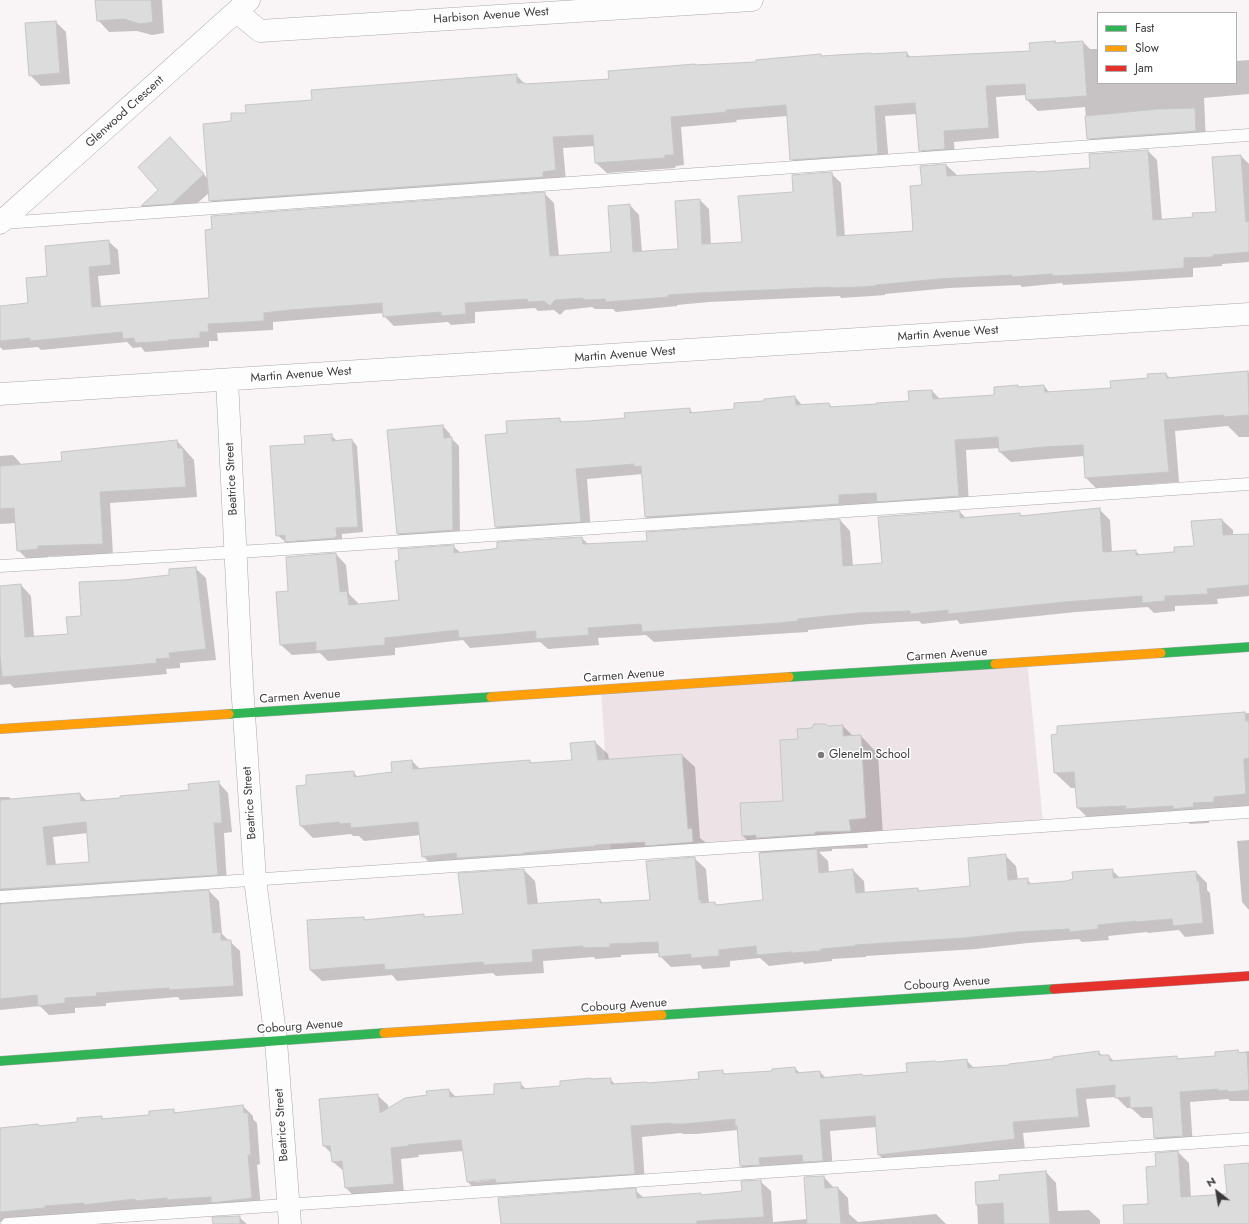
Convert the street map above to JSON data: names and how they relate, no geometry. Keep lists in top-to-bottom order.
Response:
{
  "streets": {
    "street": [
      "Harbison Avenue West",
      "Glenwood Crescent",
      "Martin Avenue West",
      "Beatrice Street",
      "Carmen Avenue",
      "Cobourg Avenue"
    ]
  },
  "crossings": [
    ["Harbison Avenue West", "Glenwood Crescent"],
    ["Martin Avenue West", "Beatrice Street"],
    ["Beatrice Street", "Carmen Avenue"],
    ["Beatrice Street", "Cobourg Avenue"]
  ],
  "places": ["Glenelm School"],
  "legend": ["Fast", "Slow", "Jam"],
  "north": "top left"
}
